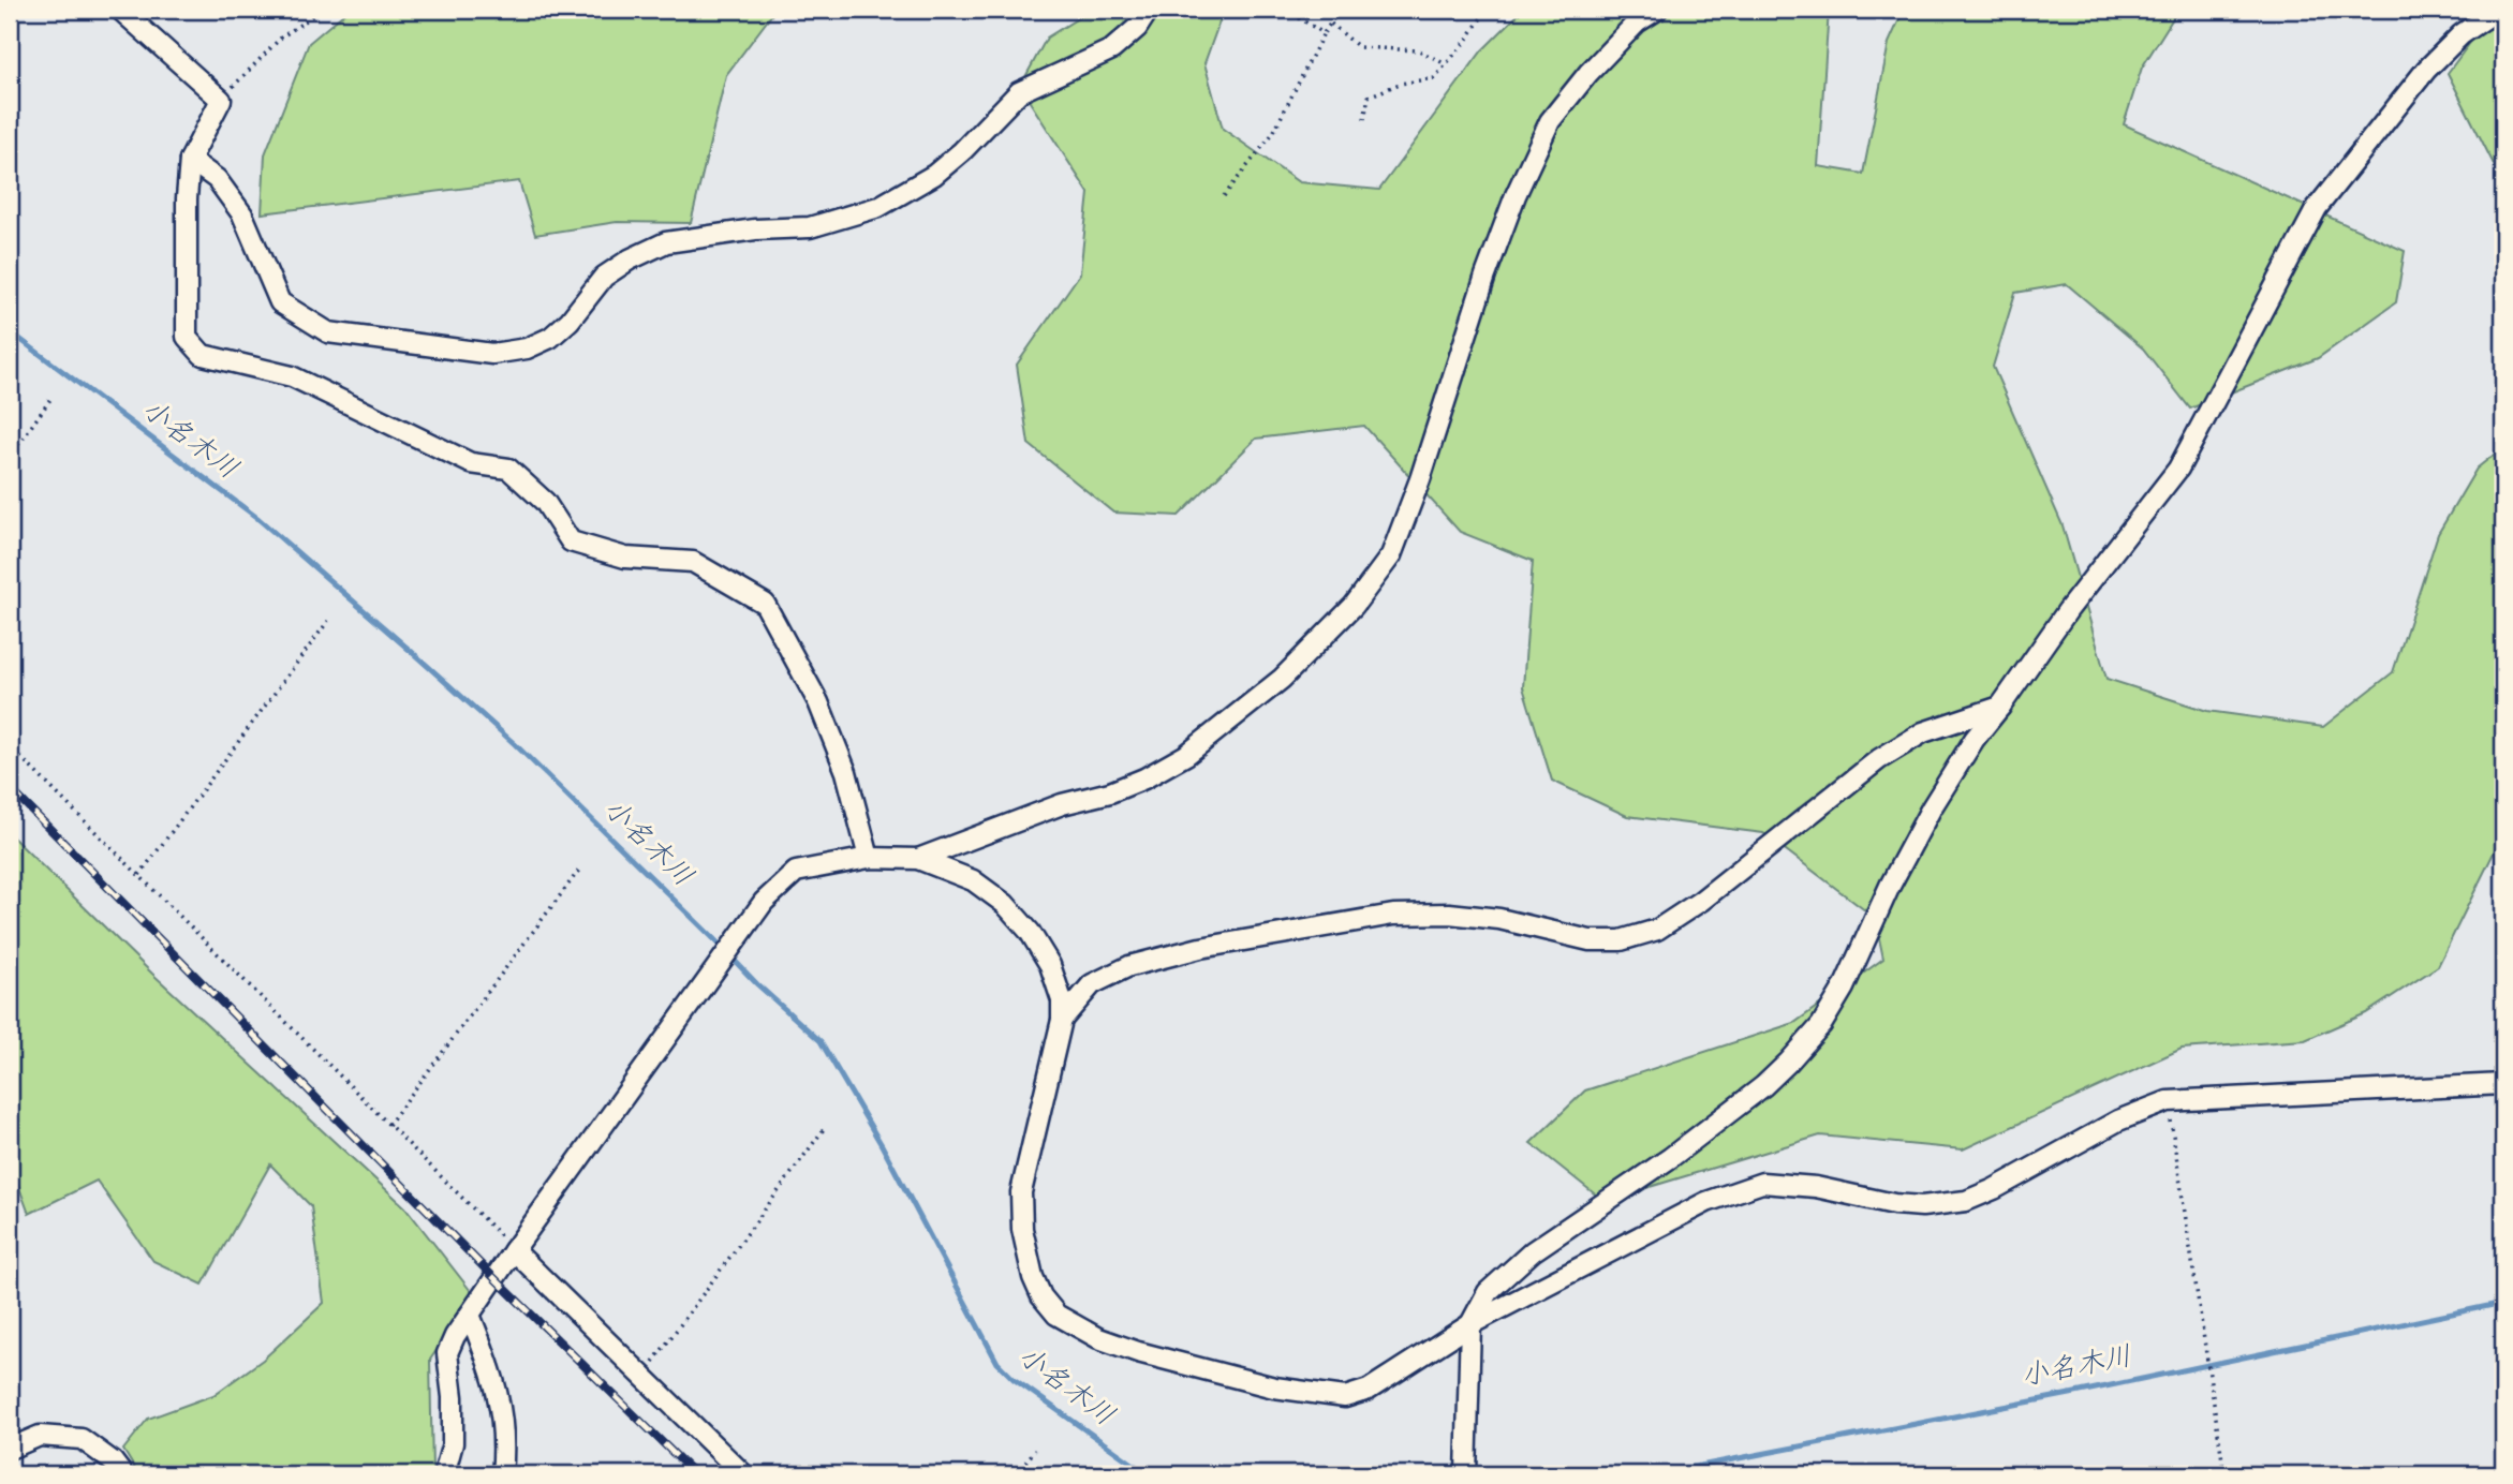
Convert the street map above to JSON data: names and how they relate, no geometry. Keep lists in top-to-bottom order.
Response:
{
  "water": ["小名木川"]
}
